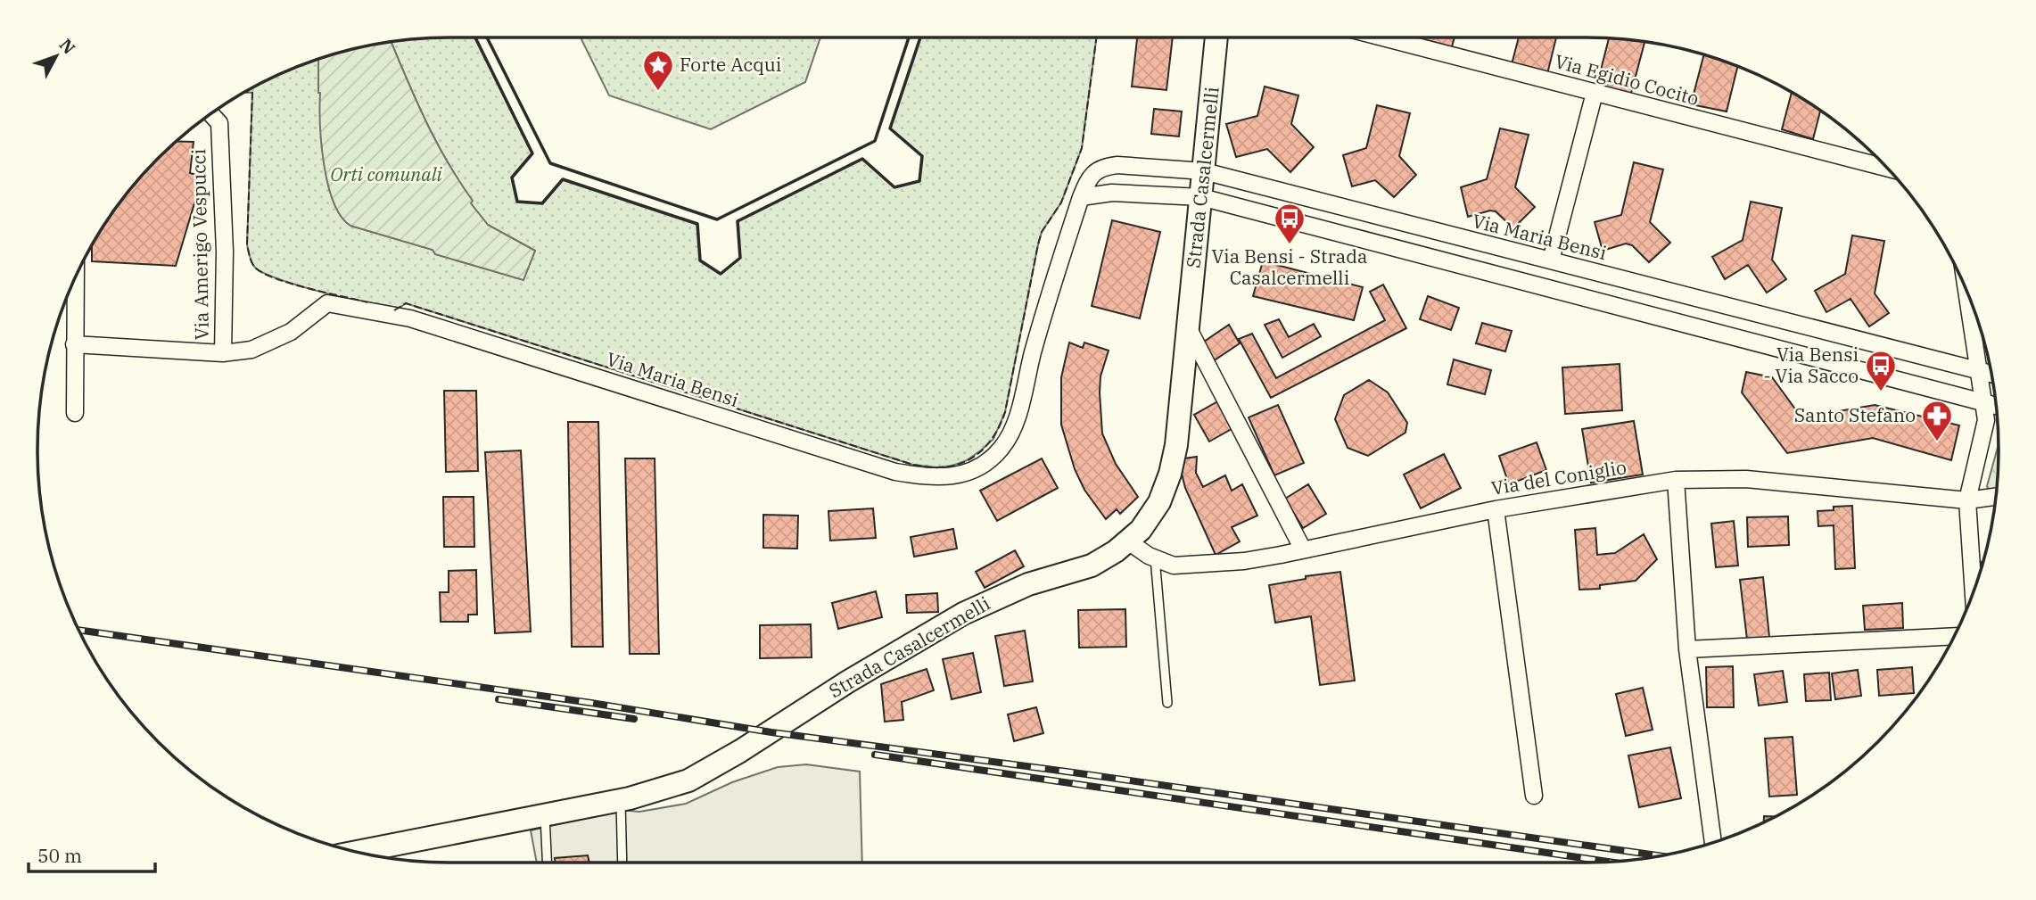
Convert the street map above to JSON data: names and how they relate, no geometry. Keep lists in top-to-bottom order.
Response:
{
  "streets": {
    "main road": ["Strada Casalcermelli"],
    "street": [
      "Via Egidio Cocito",
      "Via Maria Bensi",
      "Via Amerigo Vespucci",
      "Via del Coniglio"
    ]
  },
  "crossings": [
    ["Strada Casalcermelli", "Via Maria Bensi"],
    ["Strada Casalcermelli", "Via del Coniglio"],
    ["Via Maria Bensi", "Via Amerigo Vespucci"]
  ],
  "parks": ["Orti comunali"],
  "places": {
    "place": ["Forte Acqui"],
    "bus stop": ["Via Bensi - Strada Casalcermelli", "Via Bensi - Via Sacco"],
    "pharmacy": ["Santo Stefano"]
  },
  "scale_bar": "50 m",
  "north": "top right"
}
